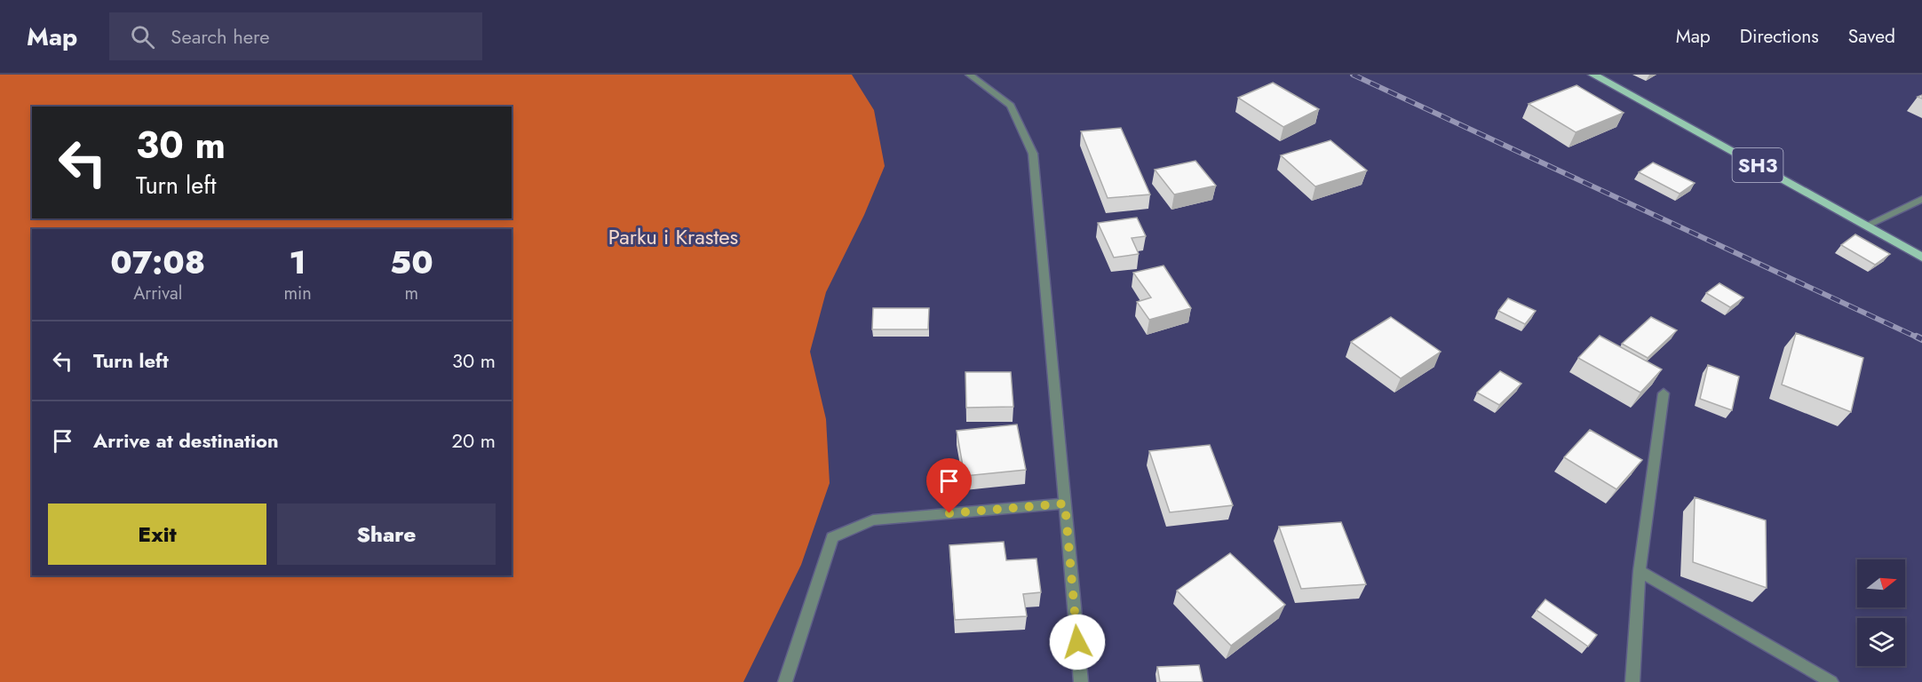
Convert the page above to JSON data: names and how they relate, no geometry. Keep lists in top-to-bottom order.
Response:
{
  "streets": {
    "main road": ["SH3"]
  },
  "parks": ["Parku i Krastes"],
  "north": "right",
  "page": {
    "header": "Map",
    "search": "Search here",
    "nav": ["Map", "Directions", "Saved"],
    "turn": ["30 m", "Turn left"],
    "eta": [
      "07:08",
      "Arrival",
      "1",
      "min",
      "50",
      "m"
    ],
    "list": [
      {
        "name": "Turn left",
        "value": "30 m"
      },
      {
        "name": "Arrive at destination",
        "value": "20 m"
      }
    ],
    "buttons": ["Exit", "Share"]
  }
}
